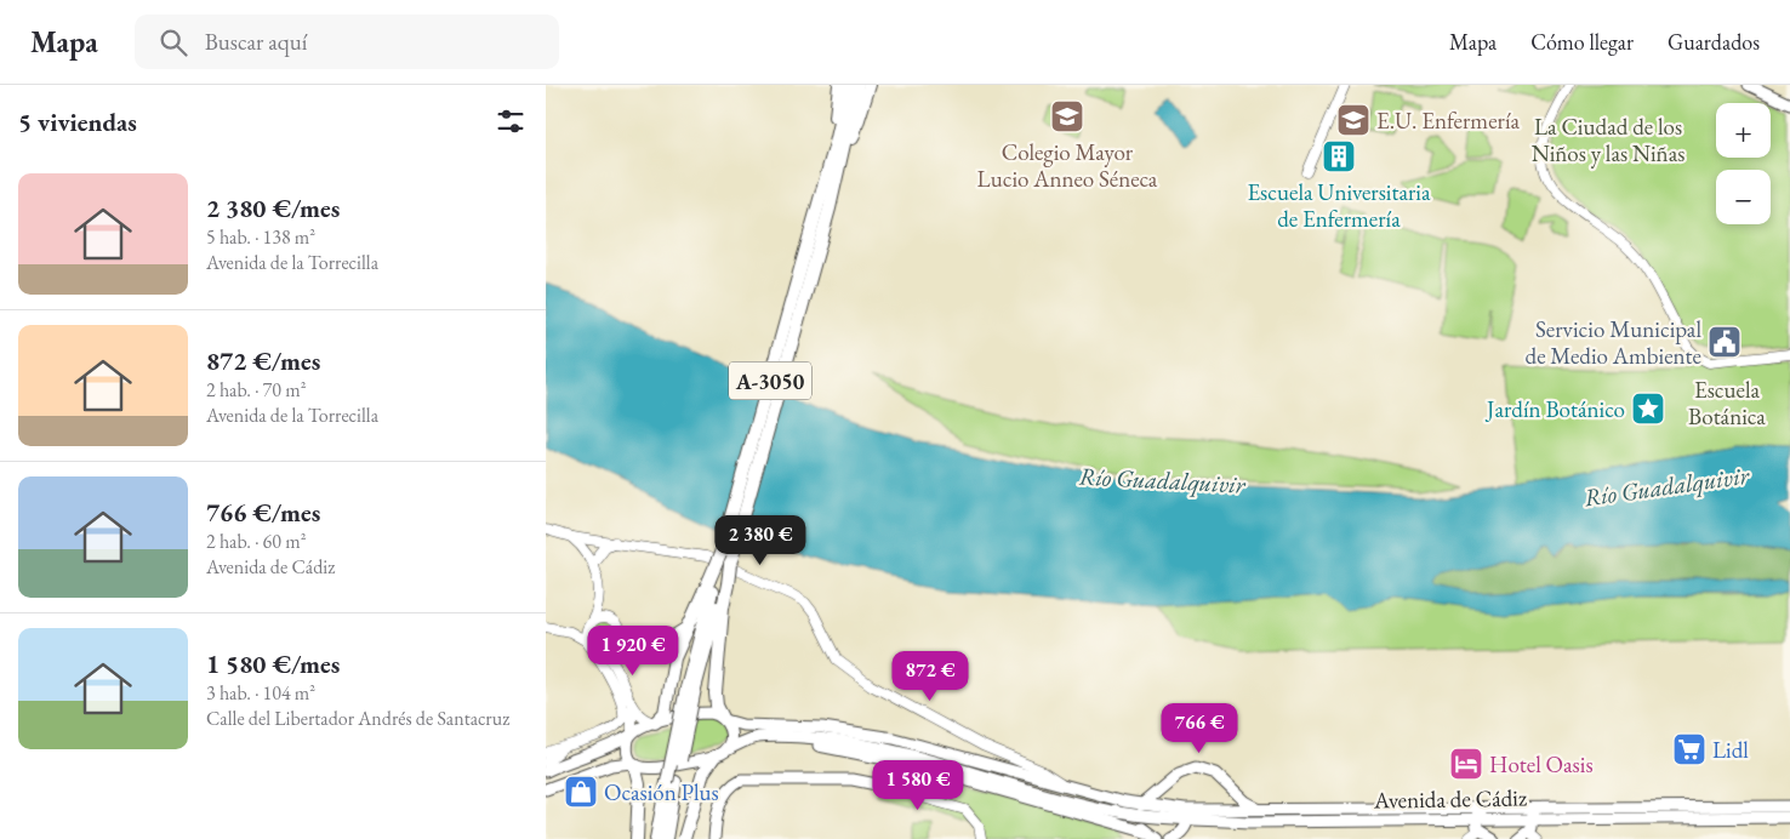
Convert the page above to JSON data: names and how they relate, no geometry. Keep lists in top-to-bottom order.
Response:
{
  "streets": {
    "highway": ["A-3050"],
    "main road": ["Avenida de Cádiz"]
  },
  "water": ["Río Guadalquivir"],
  "parks": ["La Ciudad de los Niños y las Niñas", "Escuela Botánica"],
  "places": {
    "school or university": ["Colegio Mayor Lucio Anneo Séneca", "E.U. Enfermería"],
    "building": ["Escuela Universitaria de Enfermería"],
    "public building": ["Servicio Municipal de Medio Ambiente"],
    "place": ["Jardín Botánico"],
    "supermarket": ["Lidl"],
    "hotel": ["Hotel Oasis"],
    "shop": ["Ocasión Plus"]
  },
  "page": {
    "header": "Mapa",
    "search": "Buscar aquí",
    "nav": ["Mapa", "Cómo llegar", "Guardados"],
    "heading": "5 viviendas",
    "map_buttons": ["+", "−"],
    "list": [
      {
        "name": "2 380 €/mes",
        "note": "5 hab. · 138 m² · Avenida de la Torrecilla"
      },
      {
        "name": "872 €/mes",
        "note": "2 hab. · 70 m² · Avenida de la Torrecilla"
      },
      {
        "name": "766 €/mes",
        "note": "2 hab. · 60 m² · Avenida de Cádiz"
      },
      {
        "name": "1 580 €/mes",
        "note": "3 hab. · 104 m² · Calle del Libertador Andrés de Santacruz"
      }
    ],
    "price": [
      "2 380 €",
      "1 920 €",
      "872 €",
      "766 €",
      "1 580 €"
    ]
  }
}
